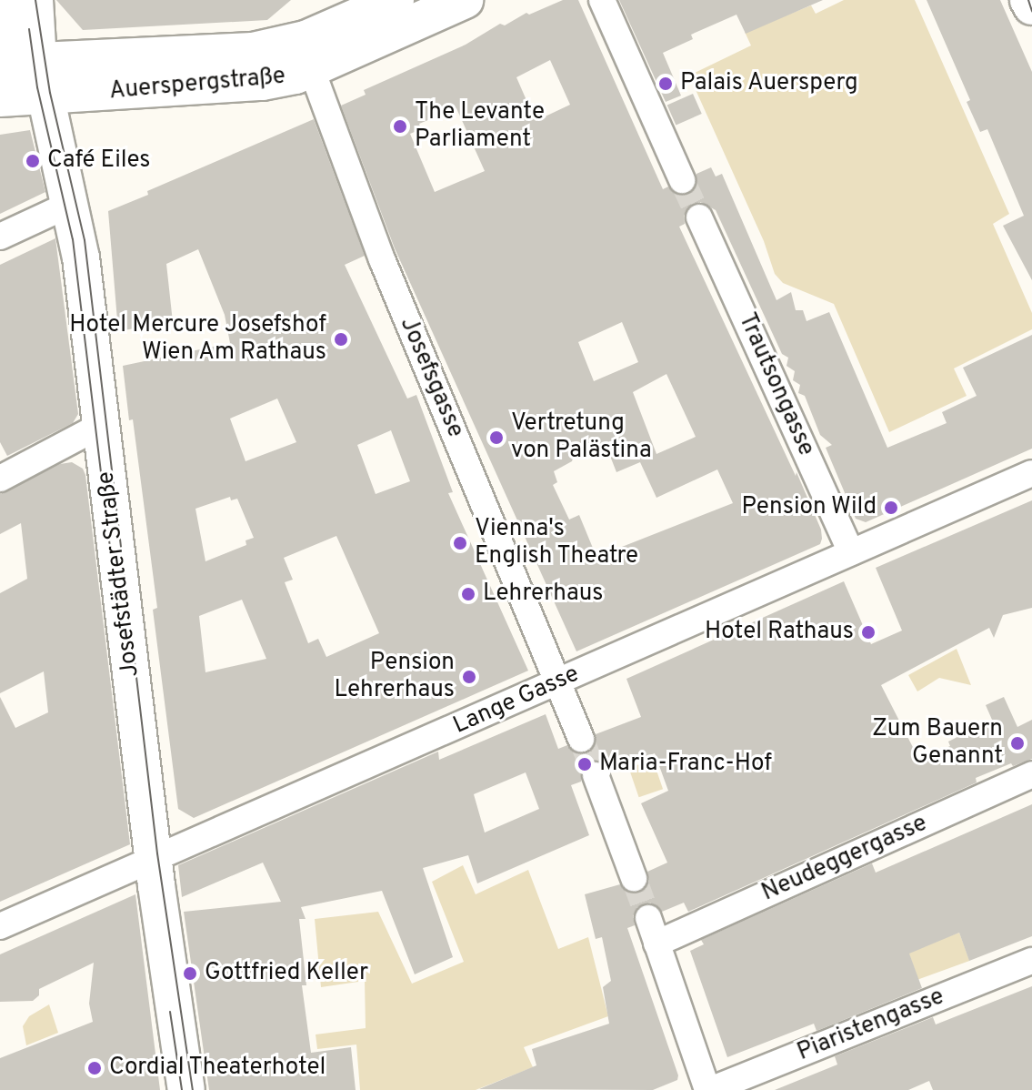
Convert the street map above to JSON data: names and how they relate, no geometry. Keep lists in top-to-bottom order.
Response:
{
  "streets": {
    "street": [
      "Auerspergstraße",
      "Josefsgasse",
      "Trautsongasse",
      "Josefstädter Straße",
      "Lange Gasse",
      "Neudeggergasse",
      "Piaristengasse"
    ]
  },
  "crossings": [
    ["Auerspergstraße", "Josefsgasse"],
    ["Auerspergstraße", "Josefstädter Straße"],
    ["Josefsgasse", "Lange Gasse"],
    ["Trautsongasse", "Lange Gasse"],
    ["Josefstädter Straße", "Lange Gasse"]
  ],
  "places": [
    "Palais Auersperg",
    "The Levante Parliament",
    "Café Eiles",
    "Hotel Mercure Josefshof Wien Am Rathaus",
    "Vertretung von Palästina",
    "Pension Wild",
    "Vienna's English Theatre",
    "Lehrerhaus",
    "Hotel Rathaus",
    "Pension Lehrerhaus",
    "Zum Bauern Genannt",
    "Maria-Franc-Hof",
    "Gottfried Keller",
    "Cordial Theaterhotel"
  ]
}
